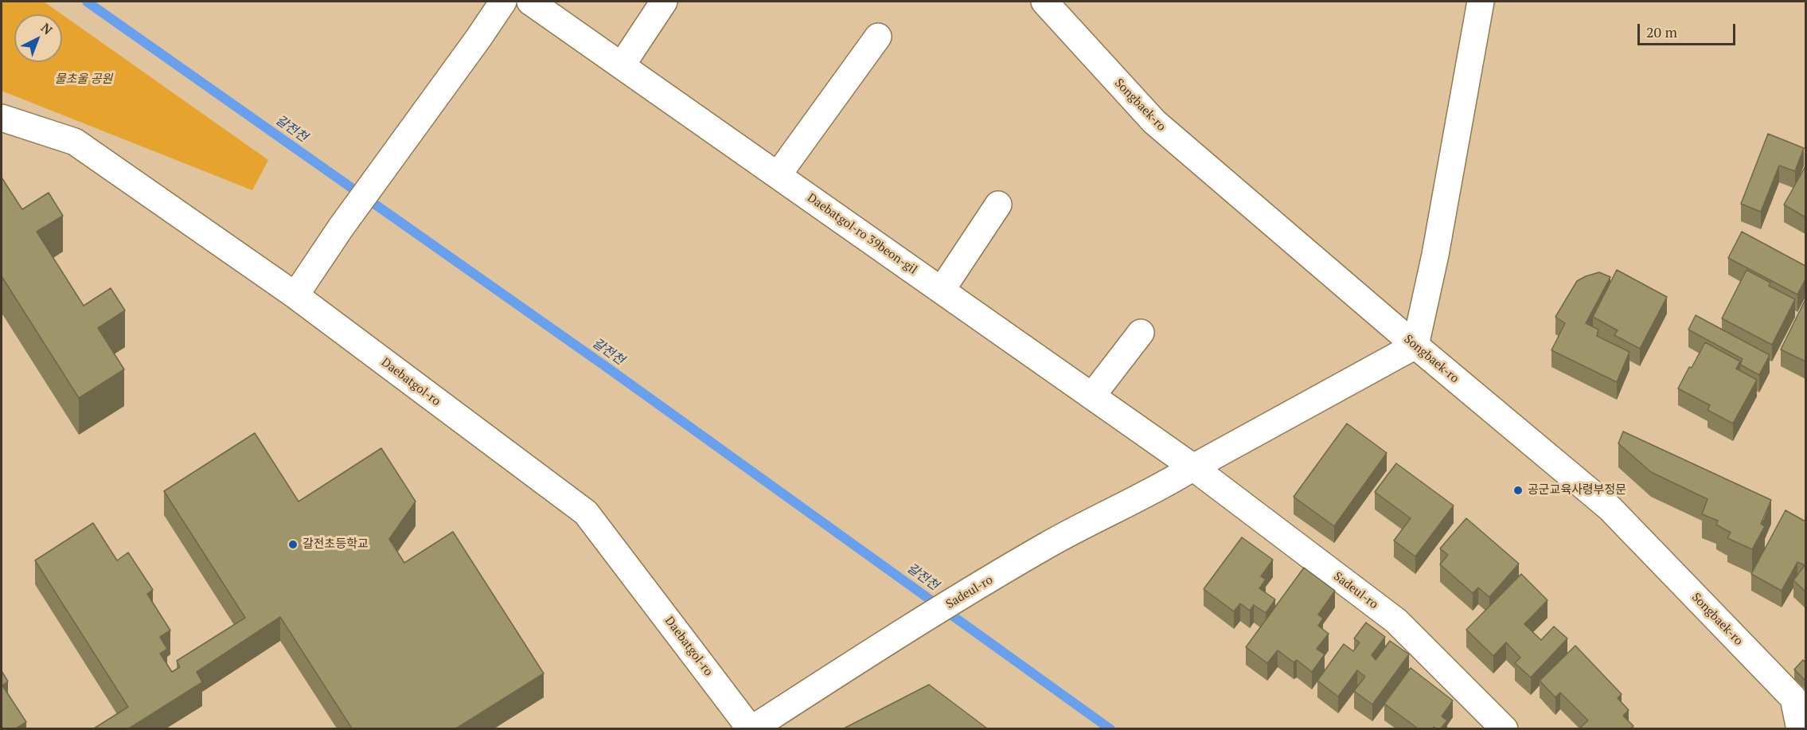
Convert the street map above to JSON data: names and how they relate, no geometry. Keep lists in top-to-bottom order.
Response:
{
  "streets": {
    "street": [
      "Songbaek-ro",
      "Daebatgol-ro 39beon-gil",
      "Daebatgol-ro",
      "Sadeul-ro"
    ]
  },
  "crossings": [
    ["Songbaek-ro", "Sadeul-ro"],
    ["Daebatgol-ro 39beon-gil", "Sadeul-ro"],
    ["Daebatgol-ro", "Sadeul-ro"]
  ],
  "water": ["갈전천"],
  "parks": ["물초울 공원"],
  "places": ["공군교육사령부정문", "갈전초등학교"],
  "scale_bar": "20 m",
  "north": "top right"
}
